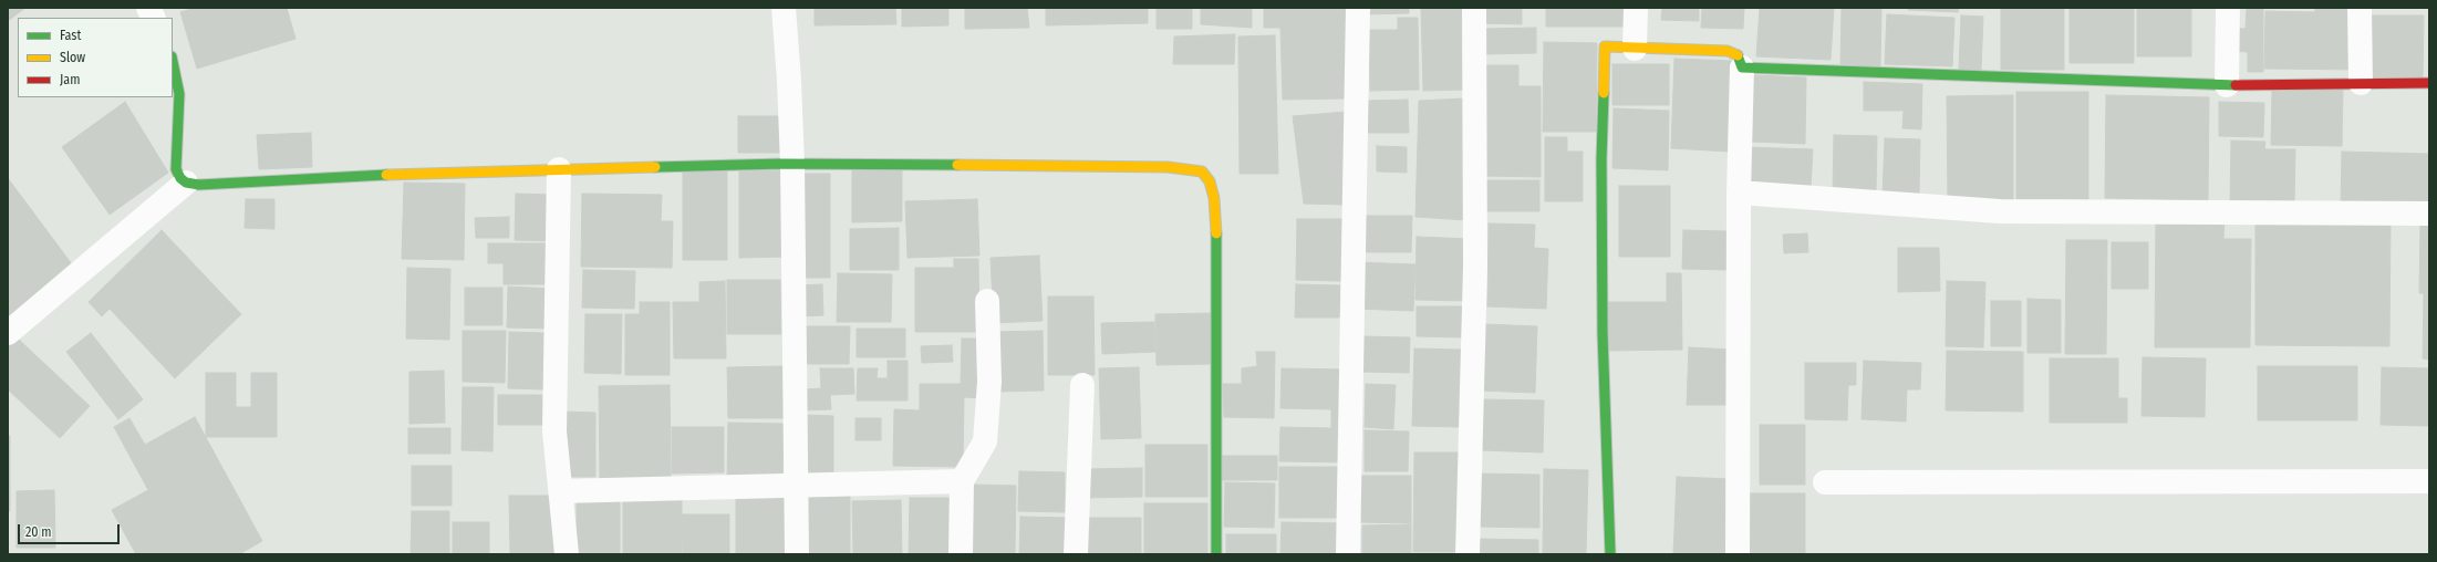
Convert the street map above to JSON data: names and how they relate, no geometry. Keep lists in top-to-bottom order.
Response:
{
  "legend": ["Fast", "Slow", "Jam"],
  "scale_bar": "20 m"
}
